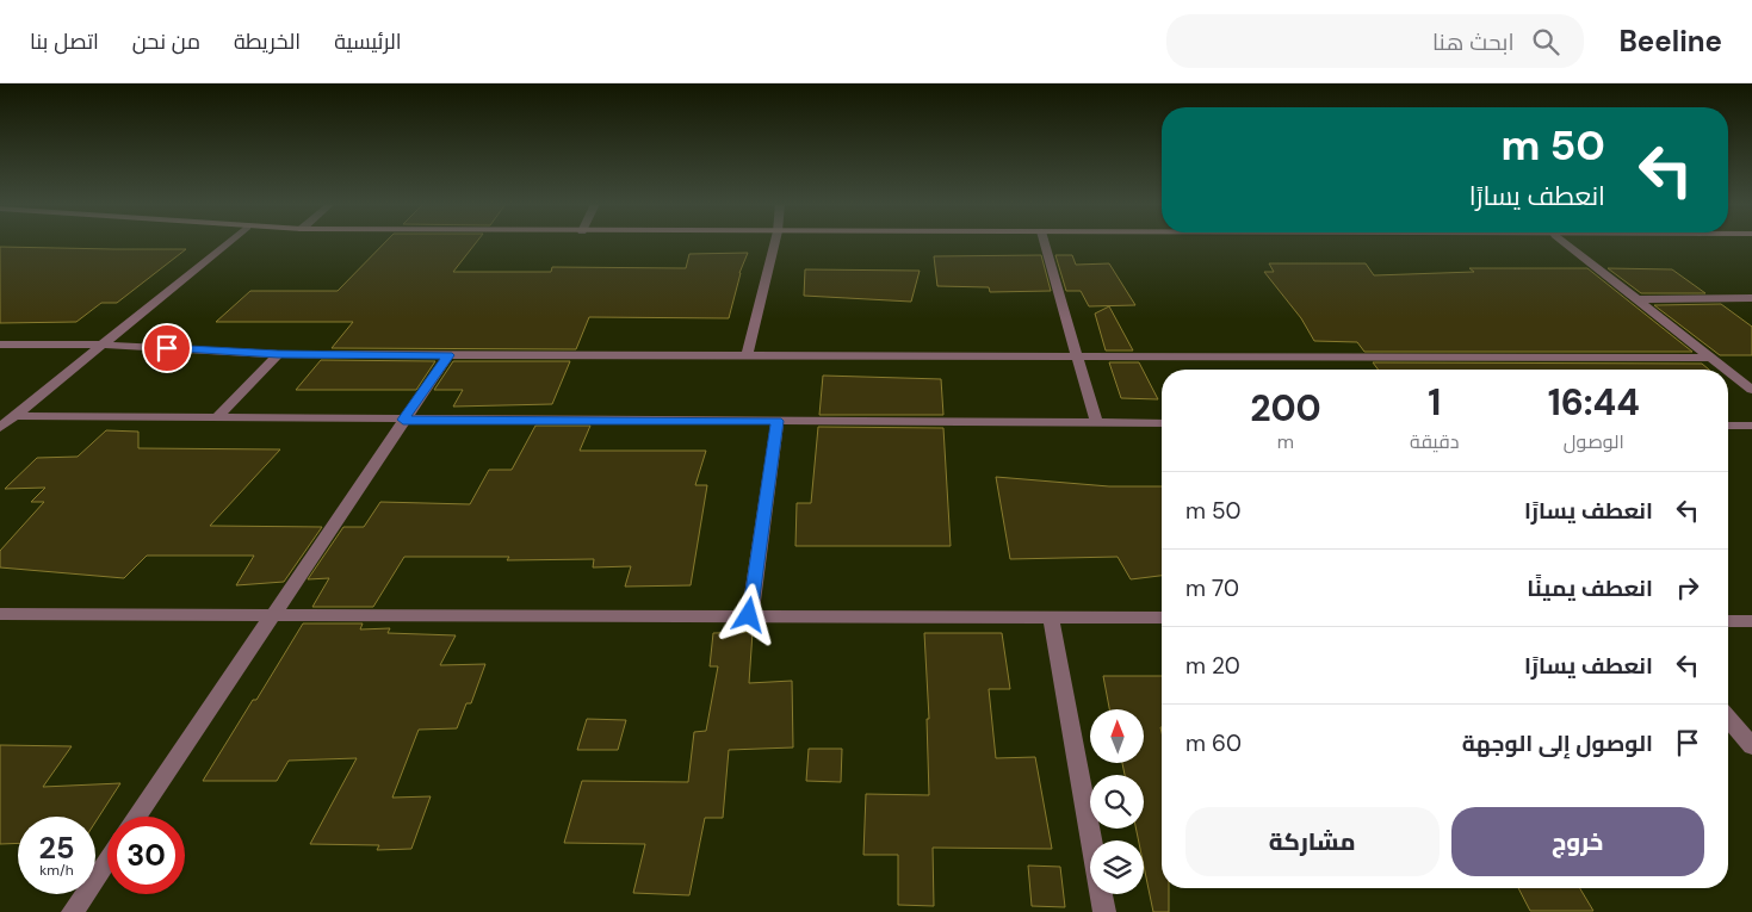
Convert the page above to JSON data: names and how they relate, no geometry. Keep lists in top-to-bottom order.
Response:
{
  "north": "top",
  "page": {
    "header": "Beeline",
    "search": "ابحث هنا",
    "nav": [
      "الرئيسية",
      "الخريطة",
      "من نحن",
      "اتصل بنا"
    ],
    "turn": ["50 m", "انعطف يسارًا"],
    "eta": [
      "16:44",
      "الوصول",
      "1",
      "دقيقة",
      "200",
      "m"
    ],
    "list": [
      {
        "name": "انعطف يسارًا",
        "value": "50 m"
      },
      {
        "name": "انعطف يمينًا",
        "value": "70 m"
      },
      {
        "name": "انعطف يسارًا",
        "value": "20 m"
      },
      {
        "name": "الوصول إلى الوجهة",
        "value": "60 m"
      }
    ],
    "buttons": ["خروج", "مشاركة"],
    "speed": "25 km/h",
    "limit": "30"
  }
}
